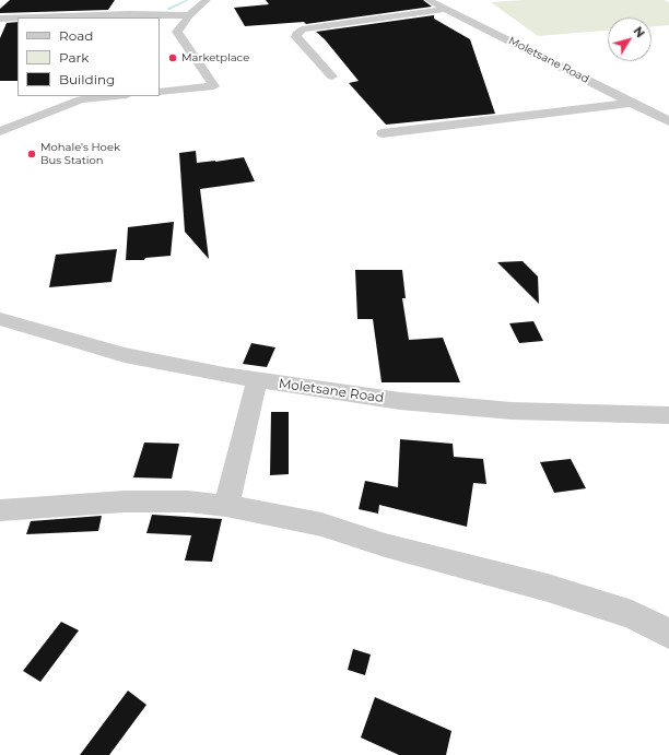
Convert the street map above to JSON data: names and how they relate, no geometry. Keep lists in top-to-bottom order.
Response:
{
  "streets": {
    "street": ["Moletsane Road"]
  },
  "places": ["Marketplace", "Mohale's Hoek Bus Station"],
  "legend": ["Road", "Park", "Building"],
  "north": "top right"
}
